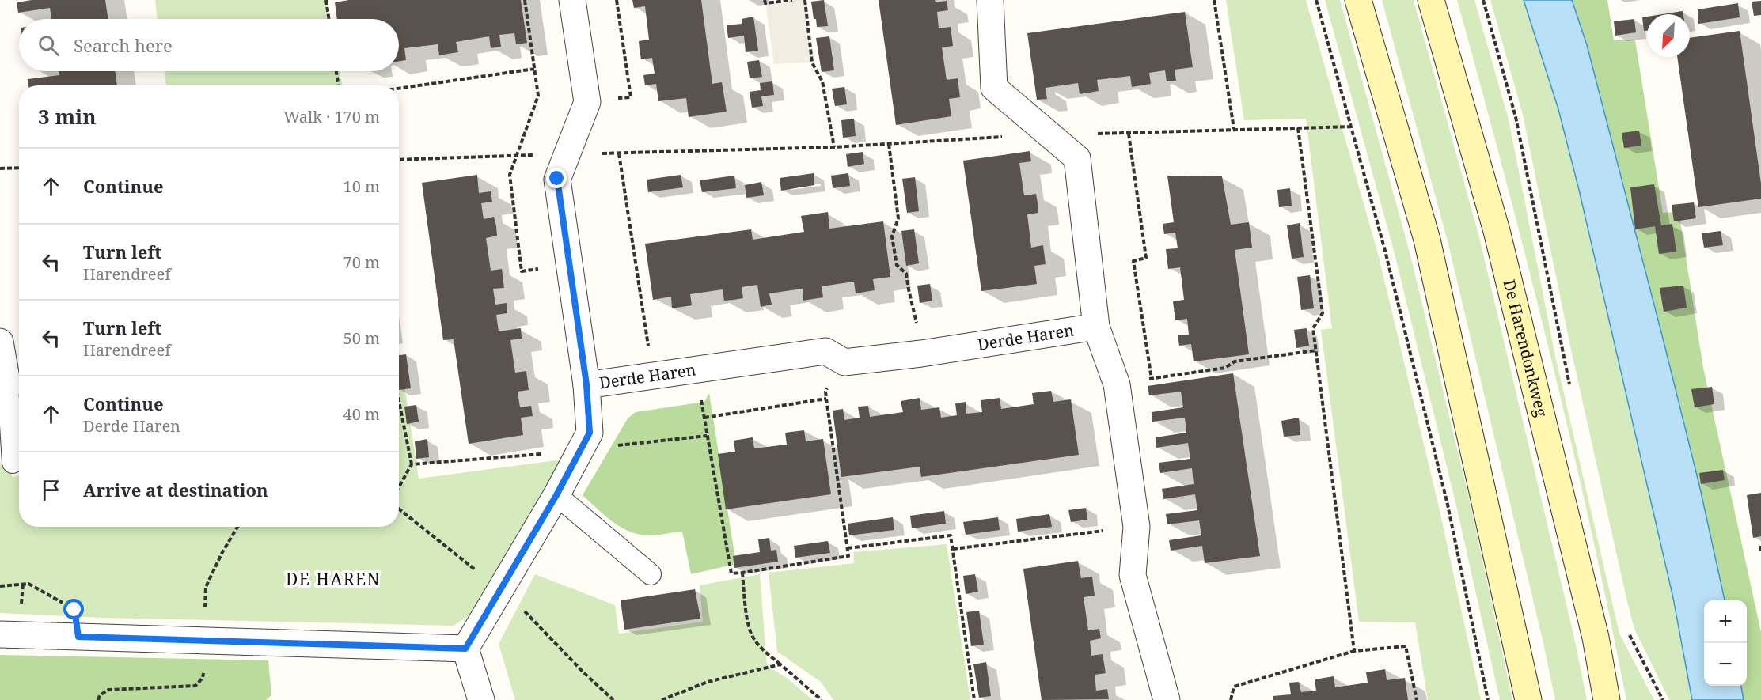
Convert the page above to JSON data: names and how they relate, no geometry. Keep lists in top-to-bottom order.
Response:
{
  "streets": {
    "main road": ["De Harendonkweg"],
    "street": ["Derde Haren"]
  },
  "districts": ["DE HAREN"],
  "north": "bottom left",
  "page": {
    "search": "Search here",
    "heading": ["3 min", "Walk · 170 m"],
    "list": [
      ["Continue", "10 m"],
      ["Turn left", "Harendreef", "70 m"],
      ["Turn left", "Harendreef", "50 m"],
      ["Continue", "Derde Haren", "40 m"],
      "Arrive at destination"
    ],
    "map_buttons": ["+", "−"]
  }
}
